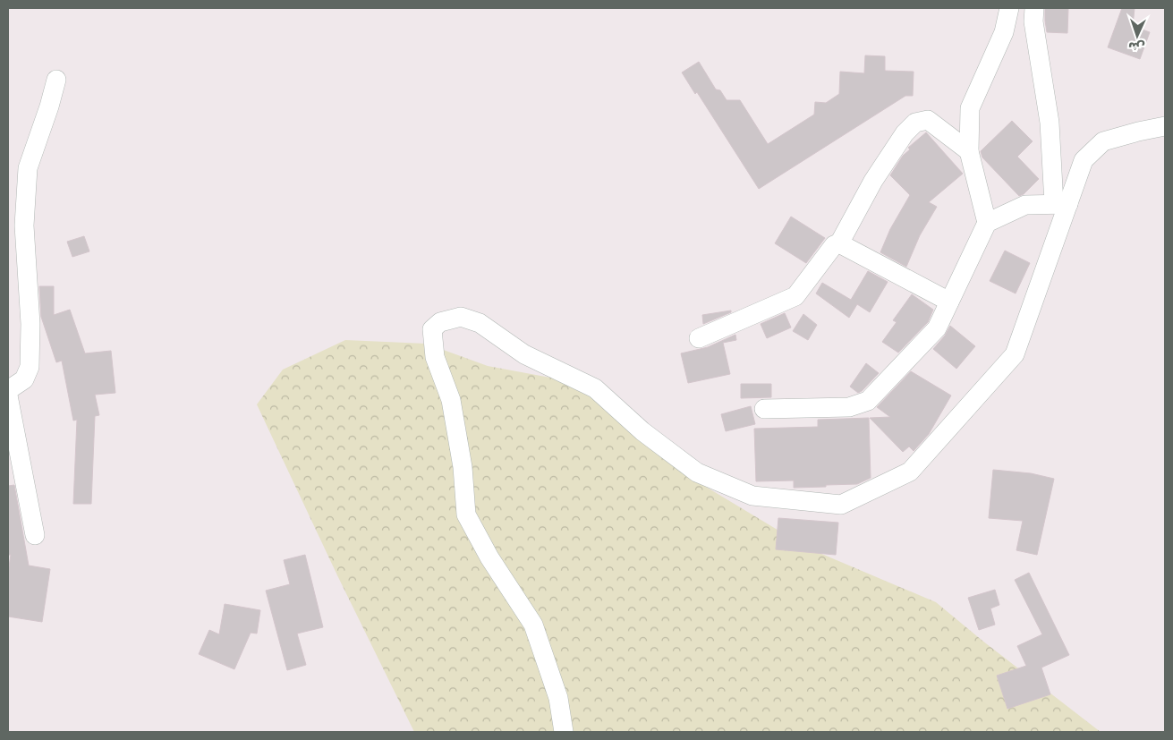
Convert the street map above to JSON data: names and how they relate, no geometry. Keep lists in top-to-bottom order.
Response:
{
  "north": "bottom"
}
